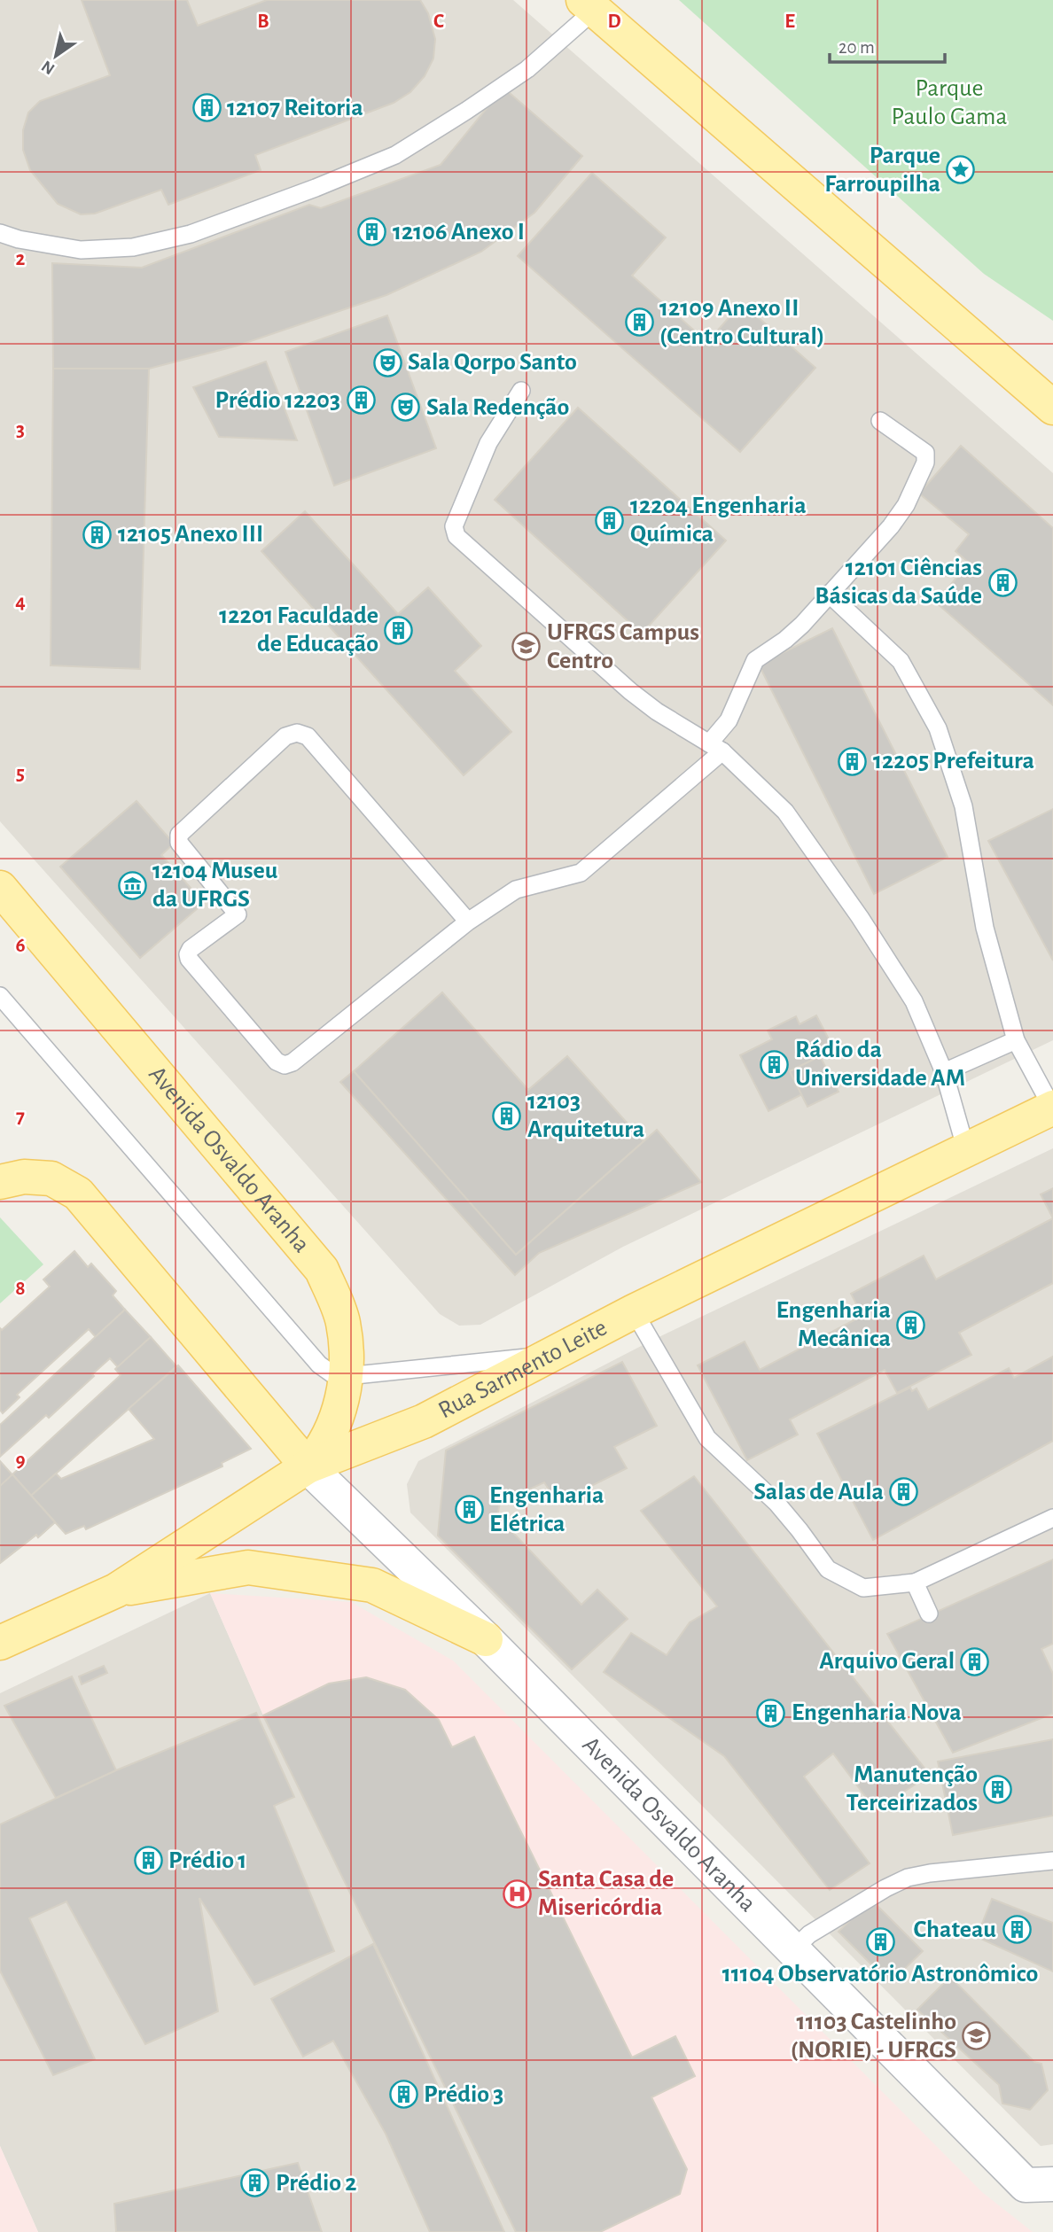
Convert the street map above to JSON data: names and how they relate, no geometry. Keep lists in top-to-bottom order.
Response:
{
  "streets": {
    "main road": ["Avenida Osvaldo Aranha", "Rua Sarmento Leite"]
  },
  "crossings": [
    ["Avenida Osvaldo Aranha", "Rua Sarmento Leite"]
  ],
  "parks": ["Parque Paulo Gama"],
  "places": {
    "building": [
      "12107 Reitoria",
      "12106 Anexo I",
      "12109 Anexo II (Centro Cultural)",
      "Prédio 12203",
      "12204 Engenharia Química",
      "12105 Anexo III",
      "12101 Ciências Básicas da Saúde",
      "12201 Faculdade de Educação",
      "12205 Prefeitura",
      "Rádio da Universidade AM",
      "12103 Arquitetura",
      "Engenharia Mecânica",
      "Salas de Aula",
      "Engenharia Elétrica",
      "Arquivo Geral",
      "Engenharia Nova",
      "Manutenção Terceirizados",
      "Prédio 1",
      "Chateau",
      "11104 Observatório Astronômico",
      "Prédio 3",
      "Prédio 2"
    ],
    "place": ["Parque Farroupilha"],
    "theatre": ["Sala Qorpo Santo", "Sala Redenção"],
    "school or university": ["UFRGS Campus Centro", "11103 Castelinho (NORIE) - UFRGS"],
    "museum": ["12104 Museu da UFRGS"],
    "hospital": ["Santa Casa de Misericórdia"]
  },
  "scale_bar": "20 m",
  "north": "bottom left",
  "grid": {
    "columns": [
      "B",
      "C",
      "D",
      "E"
    ],
    "rows": [
      "2",
      "3",
      "4",
      "5",
      "6",
      "7",
      "8",
      "9"
    ]
  }
}
